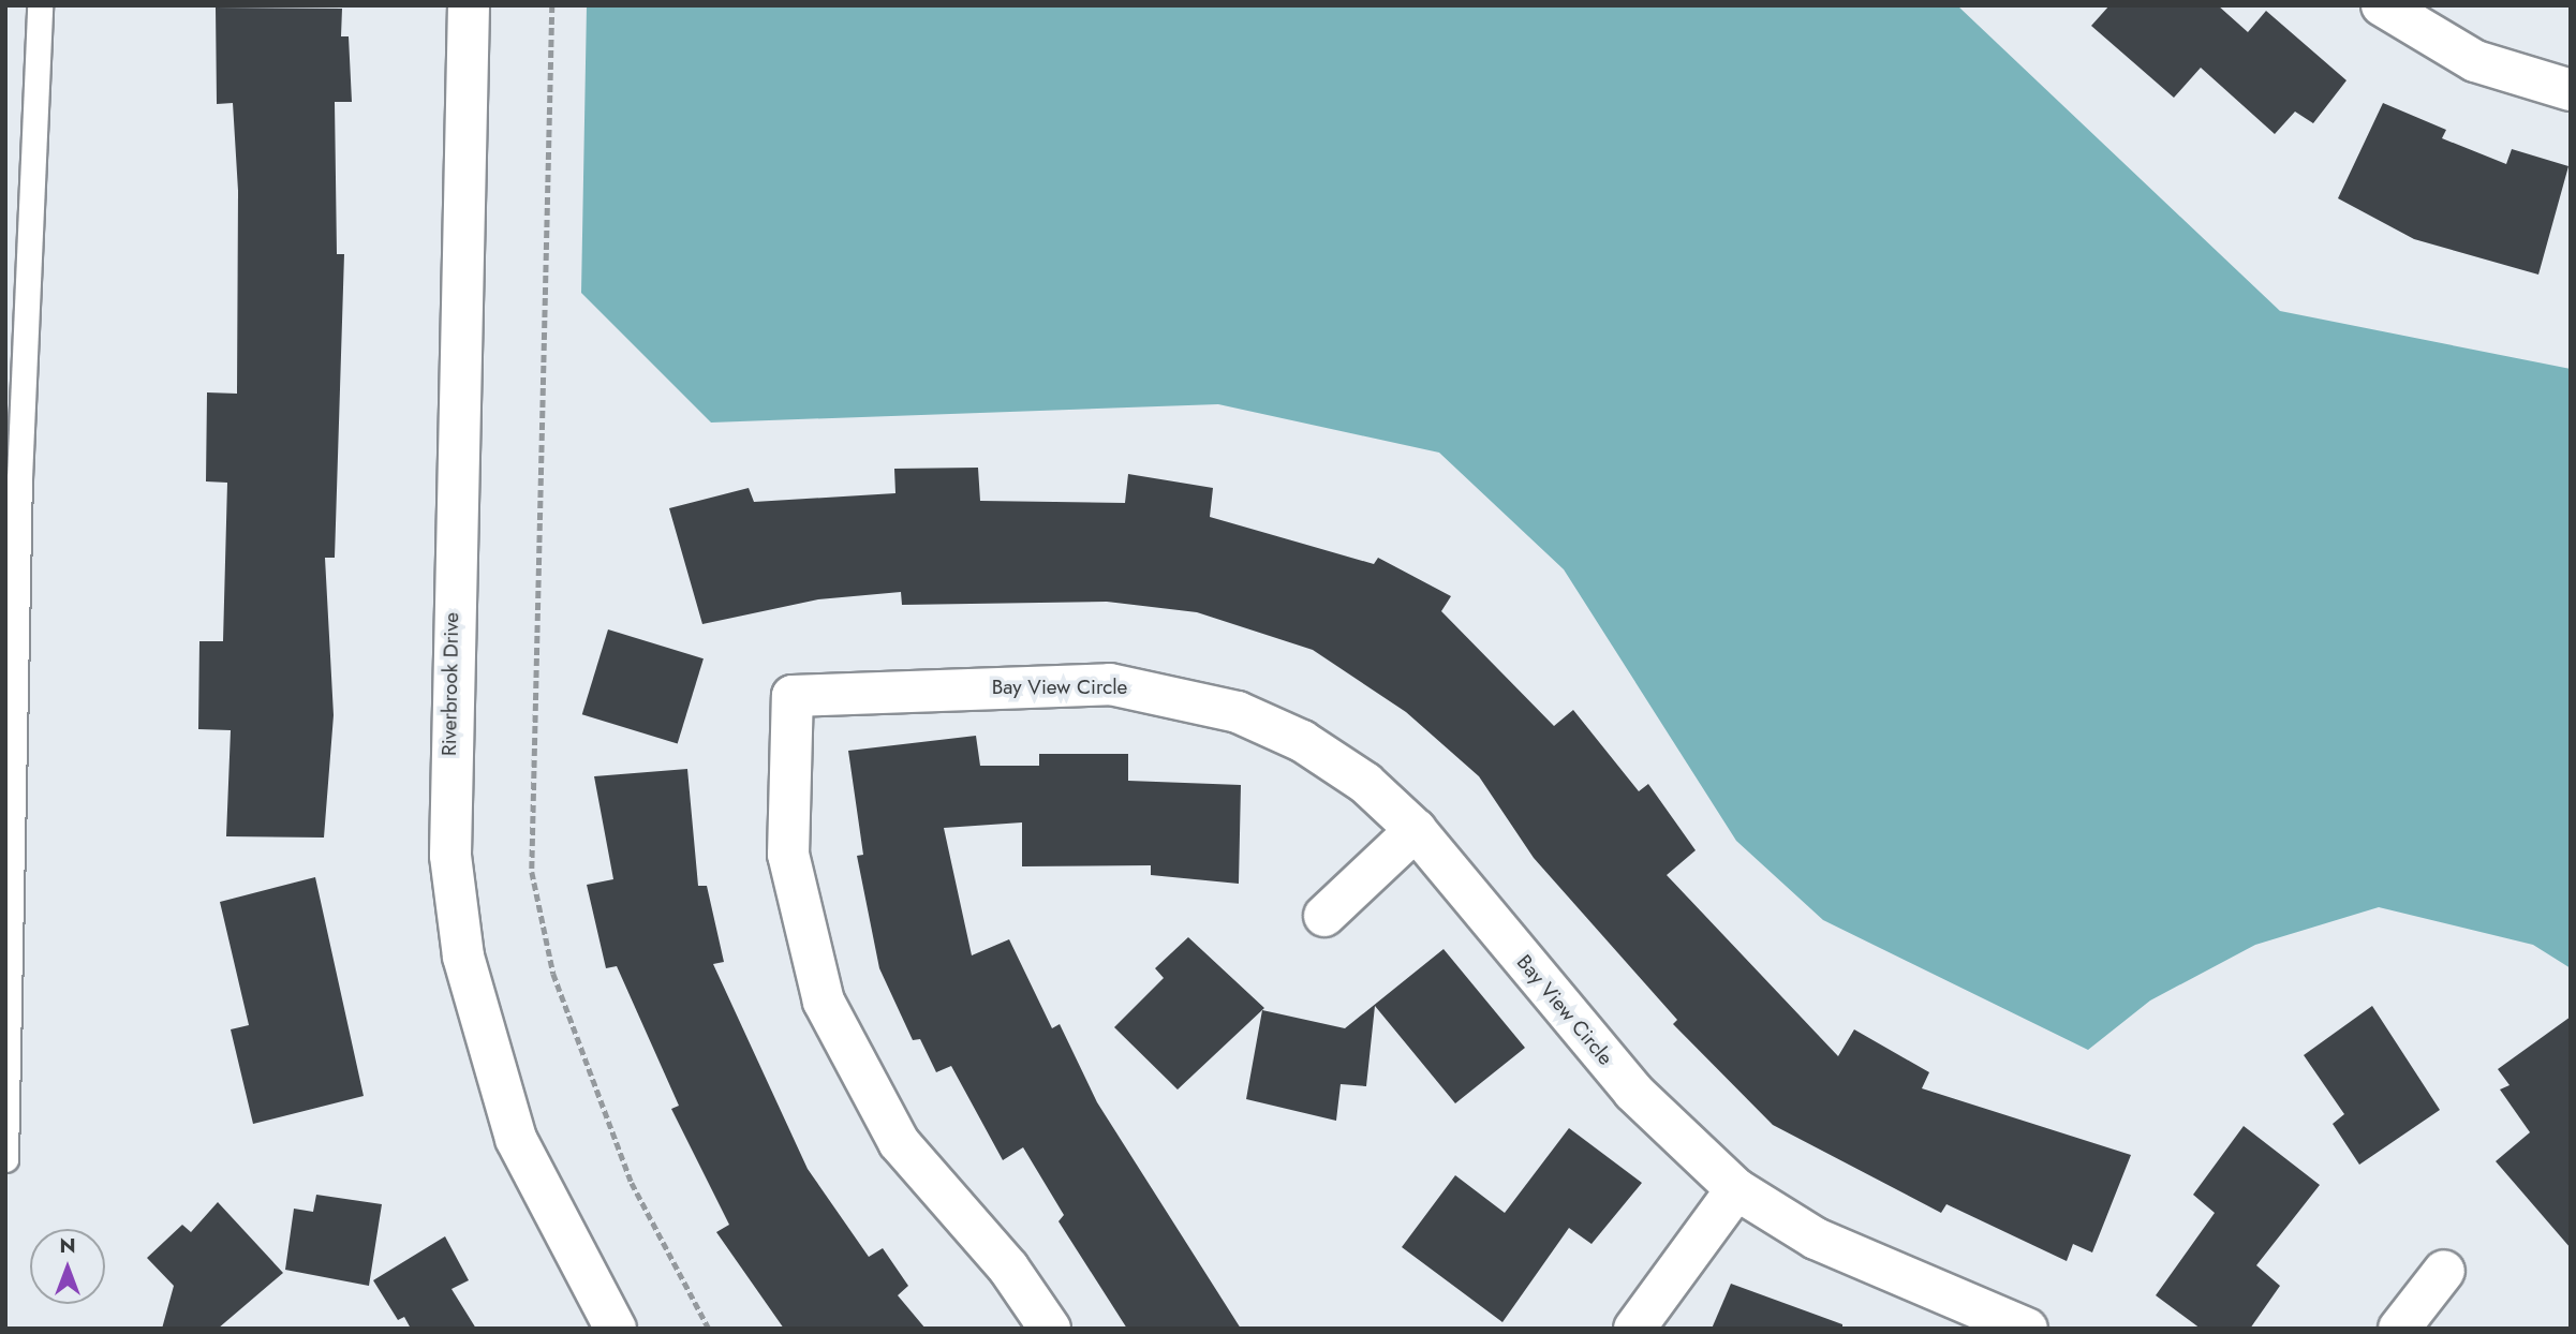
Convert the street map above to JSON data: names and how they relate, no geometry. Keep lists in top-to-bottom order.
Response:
{
  "streets": {
    "street": ["Riverbrook Drive", "Bay View Circle"]
  },
  "north": "top"
}
